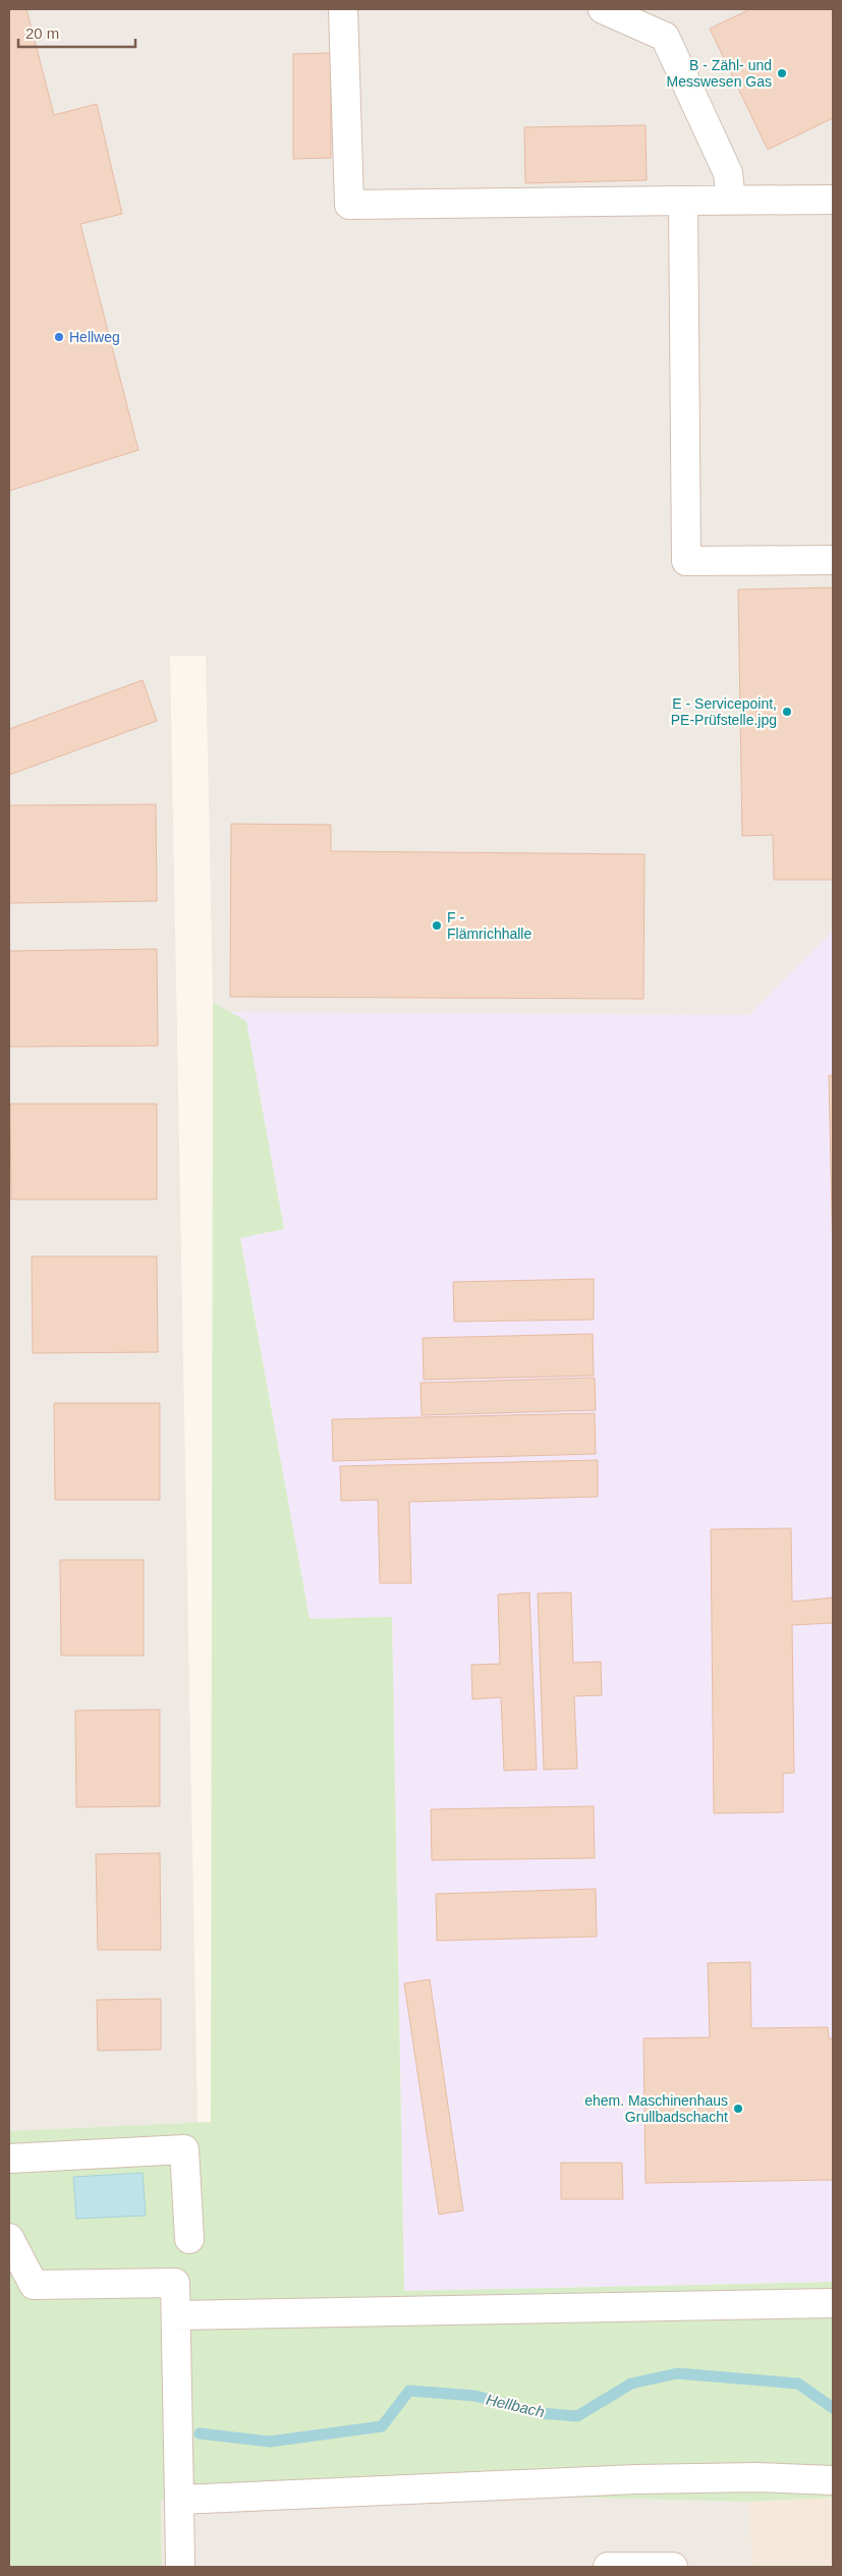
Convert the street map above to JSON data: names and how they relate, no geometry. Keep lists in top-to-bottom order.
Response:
{
  "water": ["Hellbach"],
  "places": [
    "B - Zähl- und Messwesen Gas",
    "Hellweg",
    "E - Servicepoint, PE-Prüfstelle.jpg",
    "F - Flämrichhalle",
    "ehem. Maschinenhaus Grullbadschacht"
  ],
  "scale_bar": "20 m"
}
